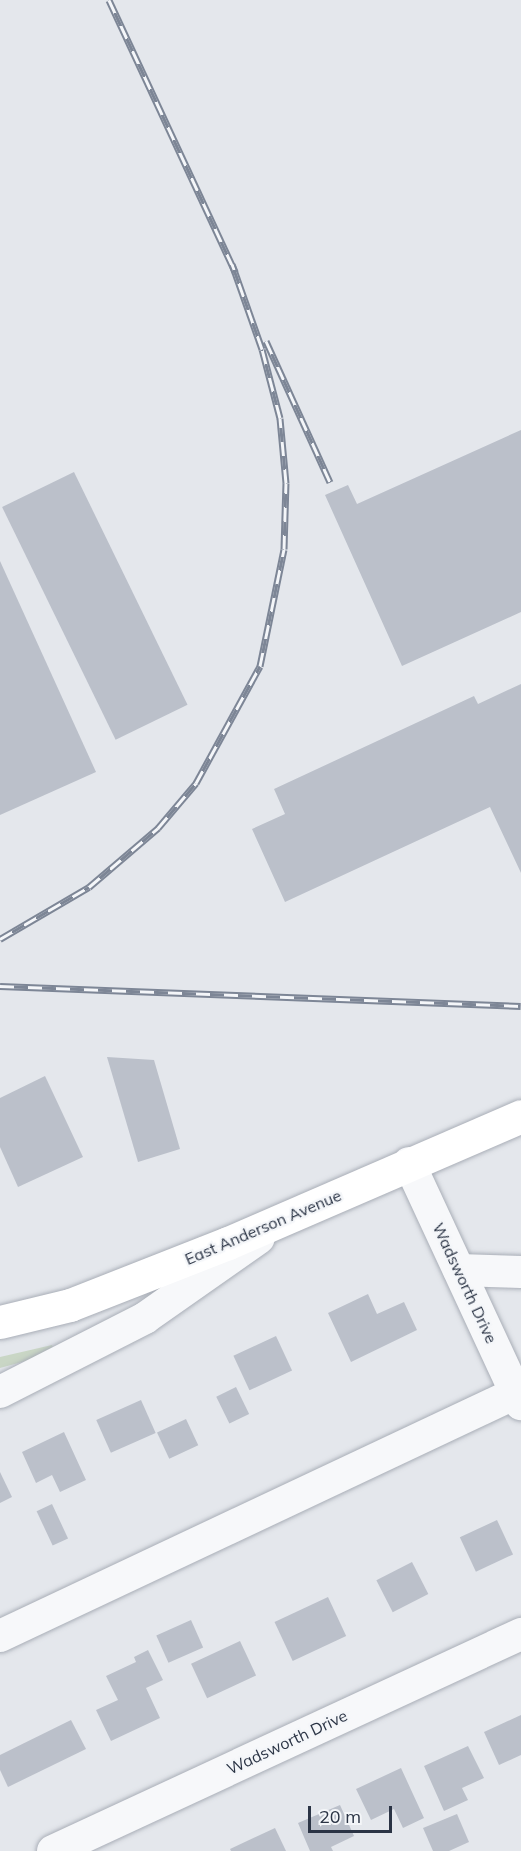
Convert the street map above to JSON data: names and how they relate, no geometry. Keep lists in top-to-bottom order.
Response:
{
  "streets": {
    "main road": ["East Anderson Avenue"],
    "street": ["Wadsworth Drive"]
  },
  "crossings": [
    ["East Anderson Avenue", "Wadsworth Drive"]
  ],
  "scale_bar": "20 m"
}
